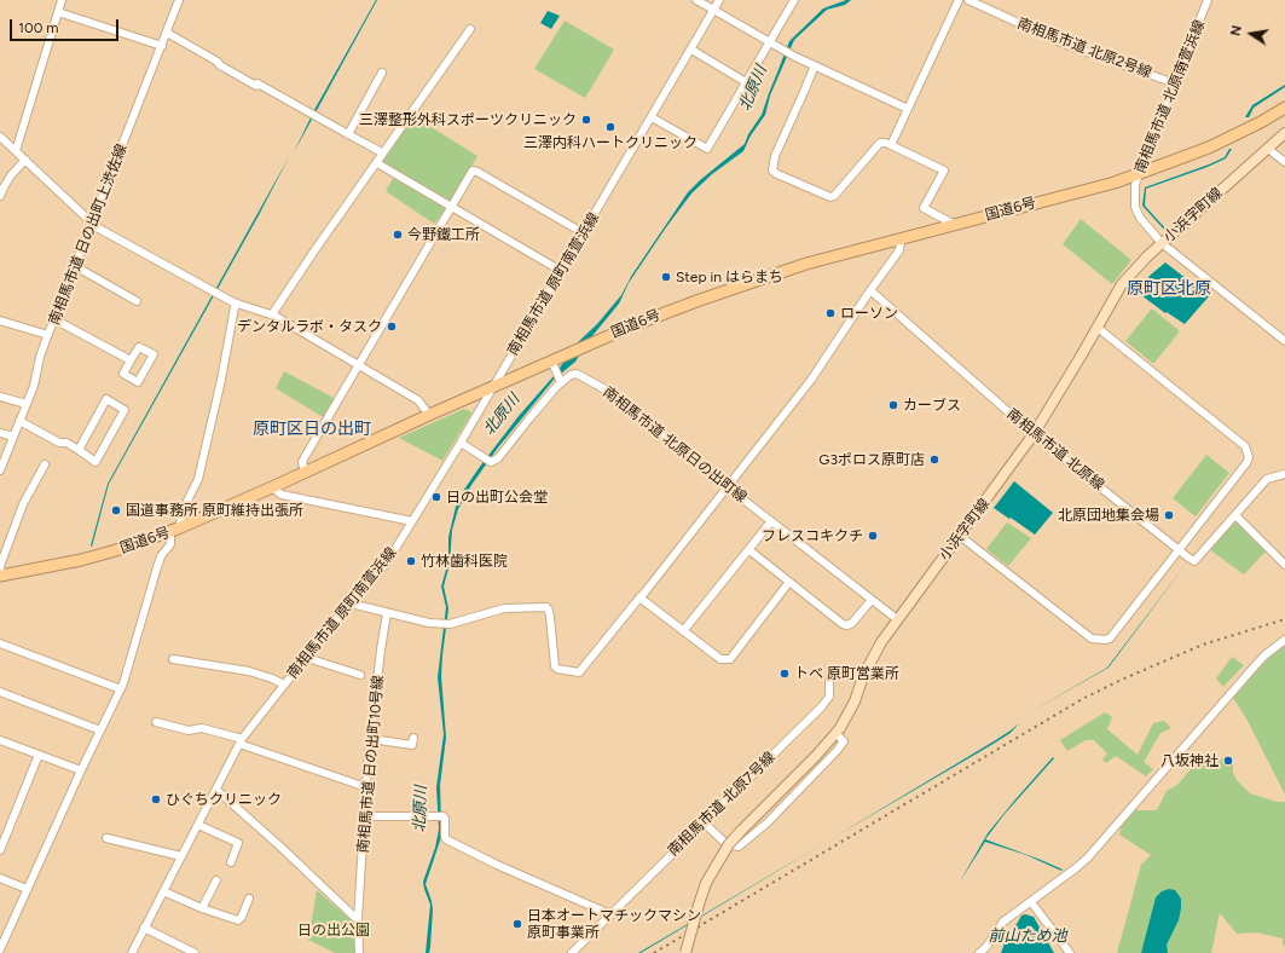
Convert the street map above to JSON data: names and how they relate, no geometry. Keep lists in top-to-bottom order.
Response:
{
  "streets": {
    "highway": ["国道6号"],
    "main road": ["小浜字町線"],
    "street": [
      "南相馬市道 北原2号線",
      "南相馬市道 北原南萱浜線",
      "南相馬市道 日の出町上渋佐線",
      "南相馬市道 原町南萱浜線",
      "南相馬市道 北原日の出町線",
      "南相馬市道 北原線",
      "南相馬市道 日の出町10号線",
      "南相馬市道 北原7号線"
    ]
  },
  "crossings": [
    ["南相馬市道 北原2号線", "南相馬市道 北原南萱浜線"],
    ["南相馬市道 北原南萱浜線", "国道6号"],
    ["南相馬市道 北原南萱浜線", "小浜字町線"],
    ["国道6号", "南相馬市道 原町南萱浜線"],
    ["小浜字町線", "南相馬市道 北原日の出町線"],
    ["小浜字町線", "南相馬市道 北原線"],
    ["小浜字町線", "南相馬市道 北原7号線"]
  ],
  "districts": ["原町区北原", "原町区日の出町"],
  "water": ["北原川", "前山ため池"],
  "parks": ["日の出公園"],
  "places": [
    "三澤整形外科スポーツクリニック",
    "三澤内科ハートクリニック",
    "今野鐵工所",
    "Step in はらまち",
    "ローソン",
    "デンタルラボ・タスク",
    "カーブス",
    "G3ポロス原町店",
    "日の出町公会堂",
    "国道事務所 原町維持出張所",
    "北原団地集会場",
    "フレスコキクチ",
    "竹林歯科医院",
    "トベ 原町営業所",
    "八坂神社",
    "ひぐちクリニック",
    "日本オートマチックマシン 原町事業所"
  ],
  "scale_bar": "100 m",
  "north": "left"
}
